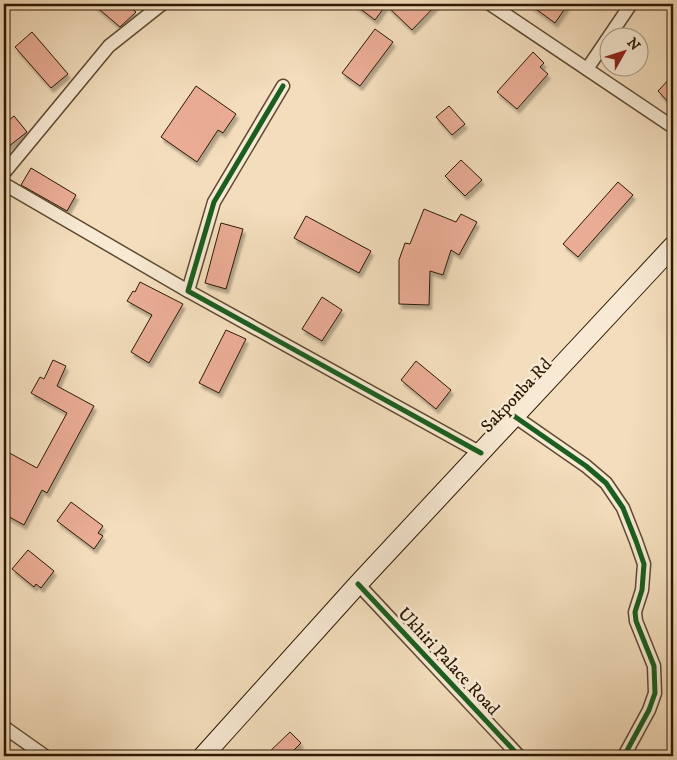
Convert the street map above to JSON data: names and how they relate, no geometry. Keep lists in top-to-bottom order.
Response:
{
  "streets": {
    "main road": ["Sakponba Rd"],
    "street": ["Ukhiri Palace Road"]
  },
  "crossings": [
    ["Sakponba Rd", "Ukhiri Palace Road"]
  ],
  "north": "top right"
}
